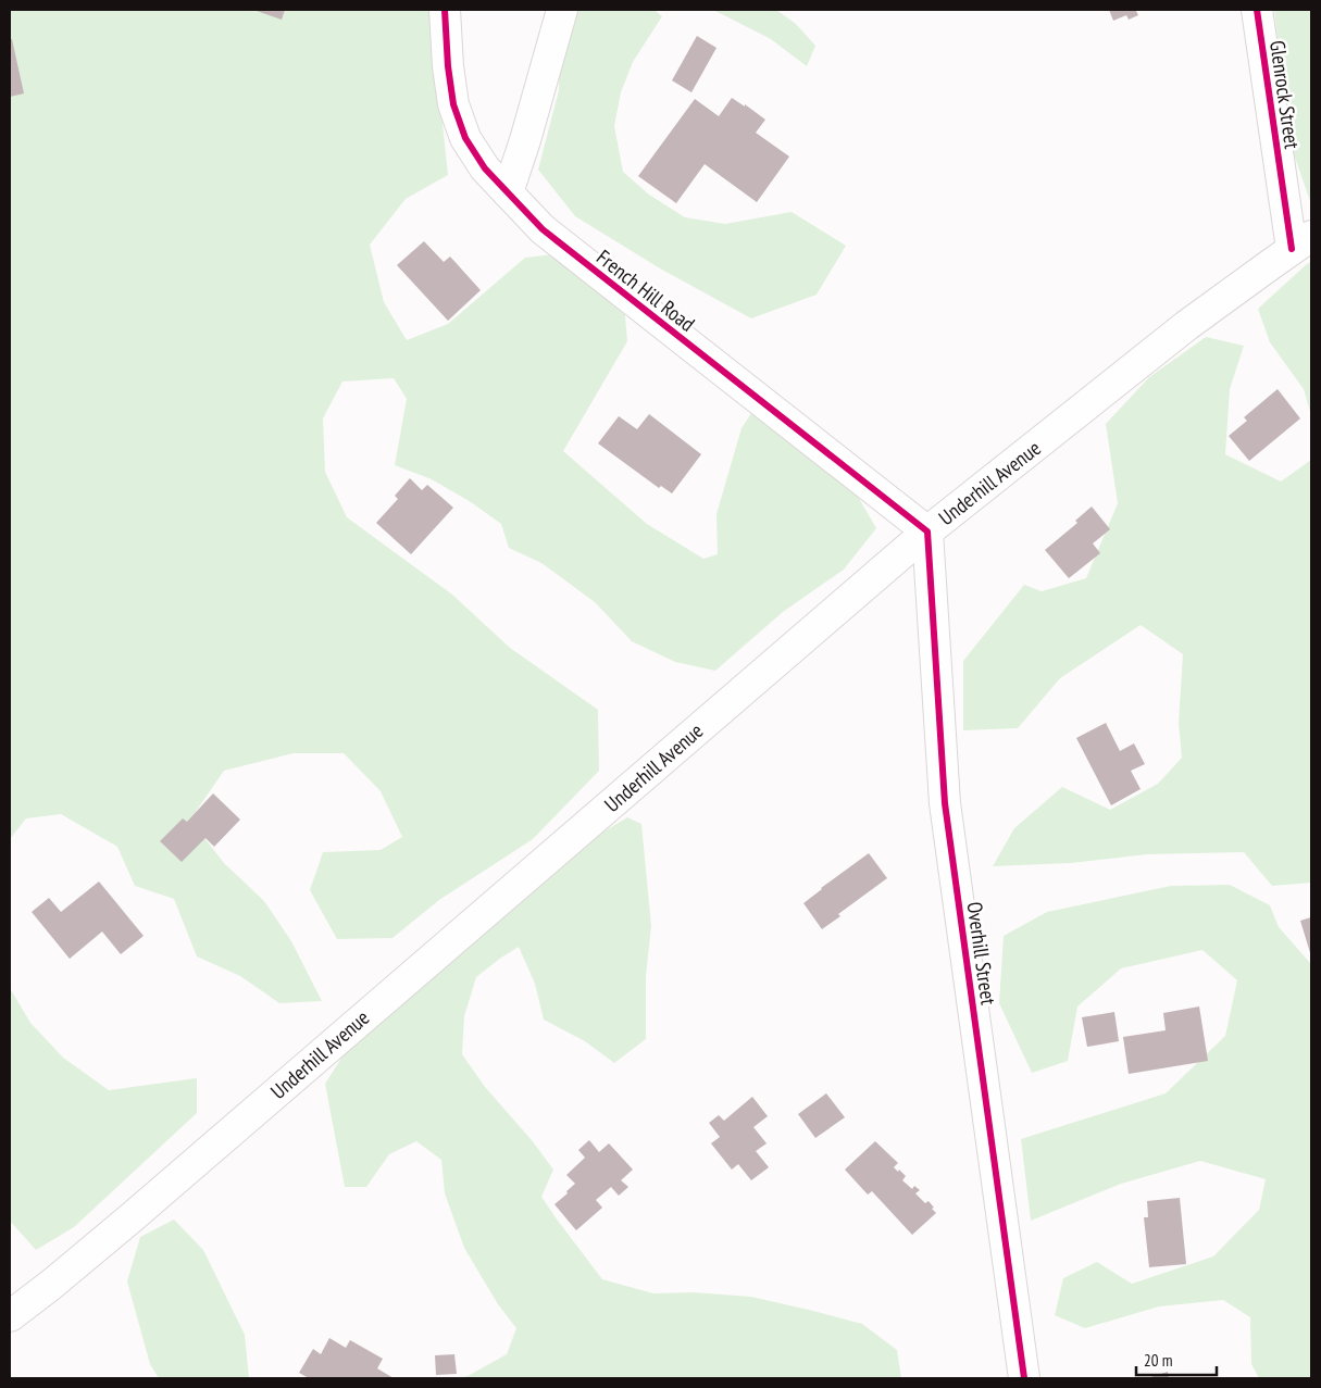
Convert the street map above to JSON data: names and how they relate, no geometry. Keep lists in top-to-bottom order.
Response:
{
  "streets": {
    "street": [
      "Glenrock Street",
      "French Hill Road",
      "Underhill Avenue",
      "Overhill Street"
    ]
  },
  "crossings": [
    ["Glenrock Street", "Underhill Avenue"],
    ["French Hill Road", "Underhill Avenue"],
    ["French Hill Road", "Overhill Street"],
    ["Underhill Avenue", "Overhill Street"]
  ],
  "scale_bar": "20 m"
}
